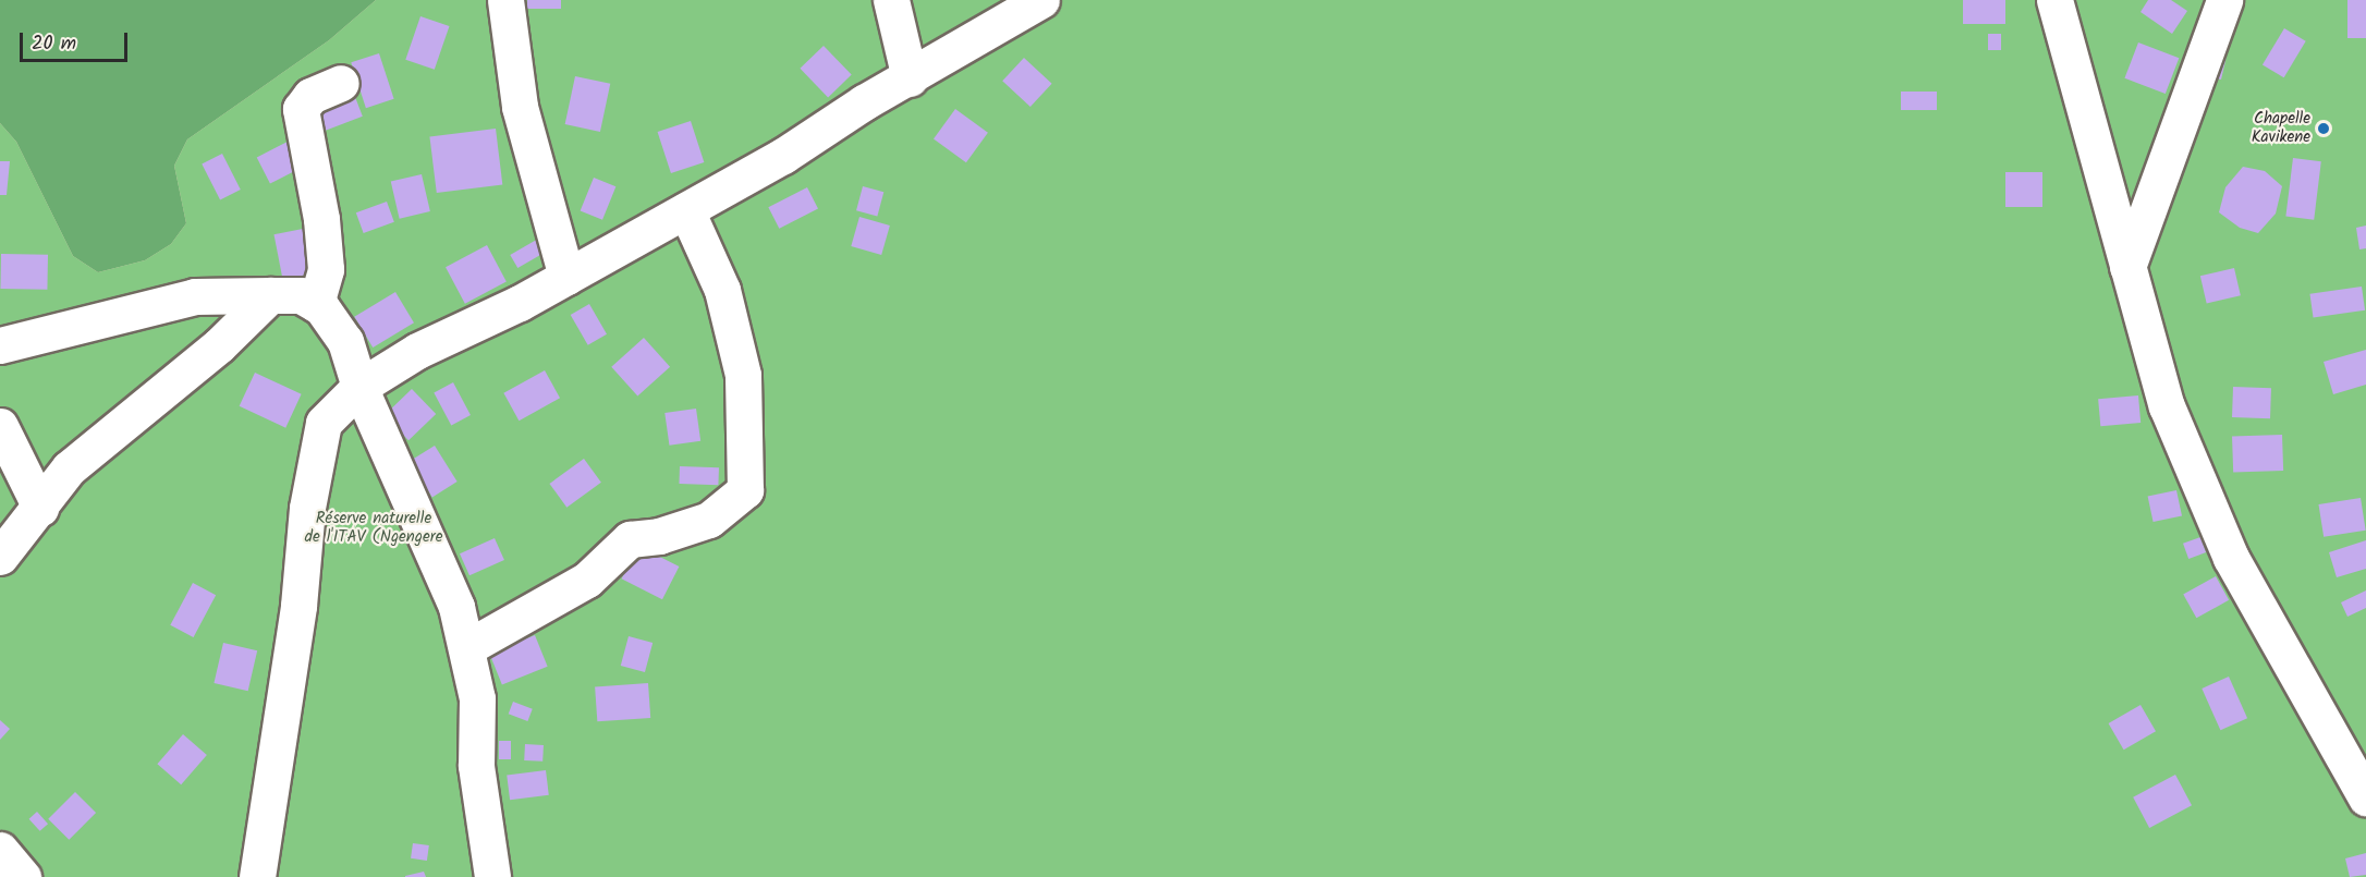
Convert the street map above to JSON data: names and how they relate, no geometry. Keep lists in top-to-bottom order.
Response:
{
  "parks": ["Réserve naturelle de l'ITAV (Ngengere"],
  "places": ["Chapelle Kavikene"],
  "scale_bar": "20 m"
}
